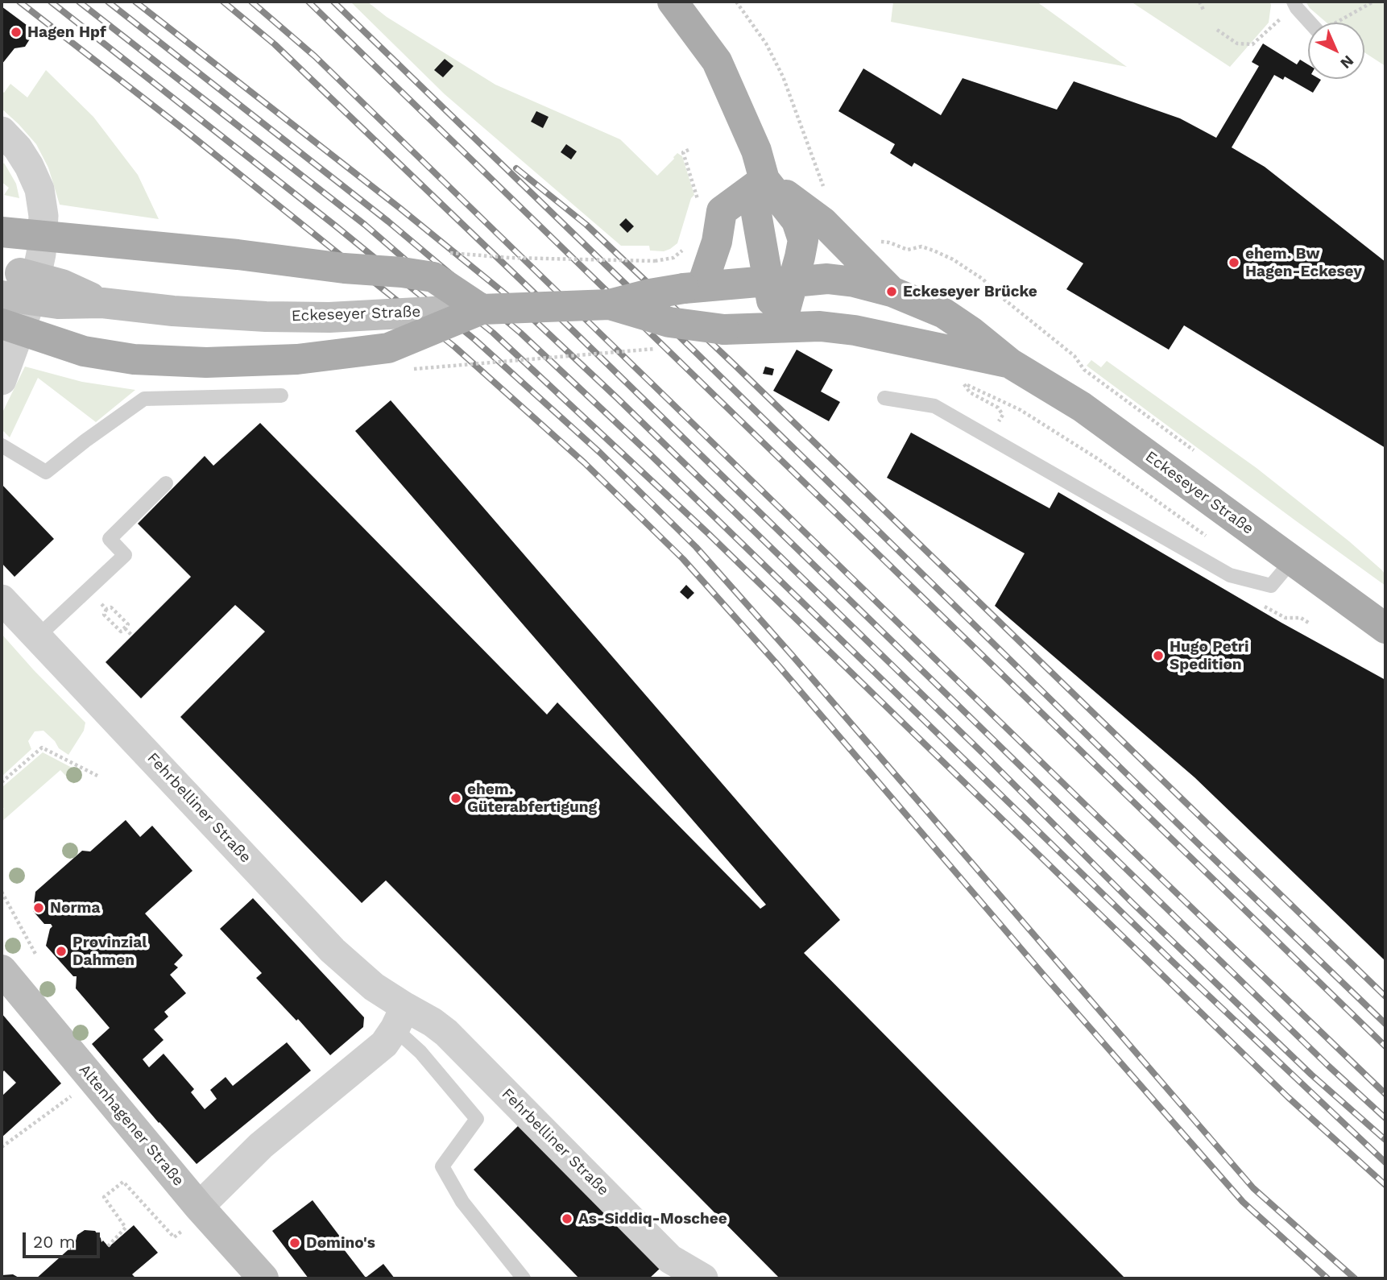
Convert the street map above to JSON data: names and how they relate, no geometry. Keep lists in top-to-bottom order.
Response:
{
  "streets": {
    "main road": ["Eckeseyer Straße"],
    "street": ["Fehrbelliner Straße", "Altenhagener Straße"]
  },
  "places": [
    "Hagen Hpf",
    "ehem. Bw Hagen-Eckesey",
    "Eckeseyer Brücke",
    "Hugo Petri Spedition",
    "ehem. Güterabfertigung",
    "Norma",
    "Provinzial Dahmen",
    "As-Siddiq-Moschee",
    "Domino's"
  ],
  "scale_bar": "20 m",
  "north": "bottom right"
}
